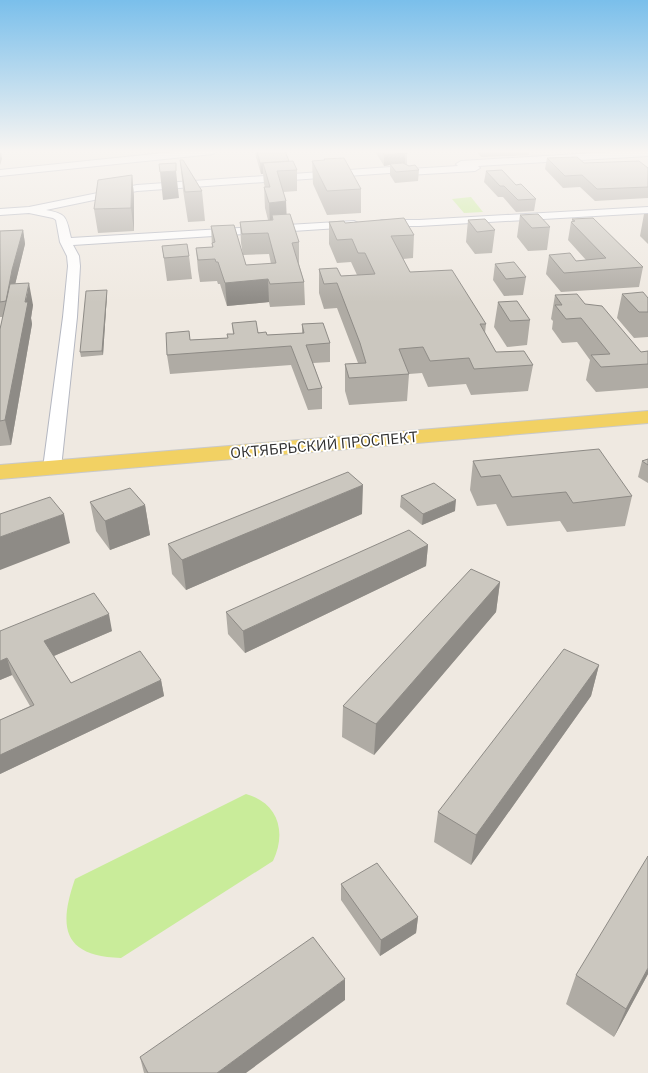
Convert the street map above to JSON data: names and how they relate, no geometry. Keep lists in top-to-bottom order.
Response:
{
  "streets": {
    "main road": ["ОКТЯБРЬСКИЙ ПРОСПЕКТ"]
  }
}
